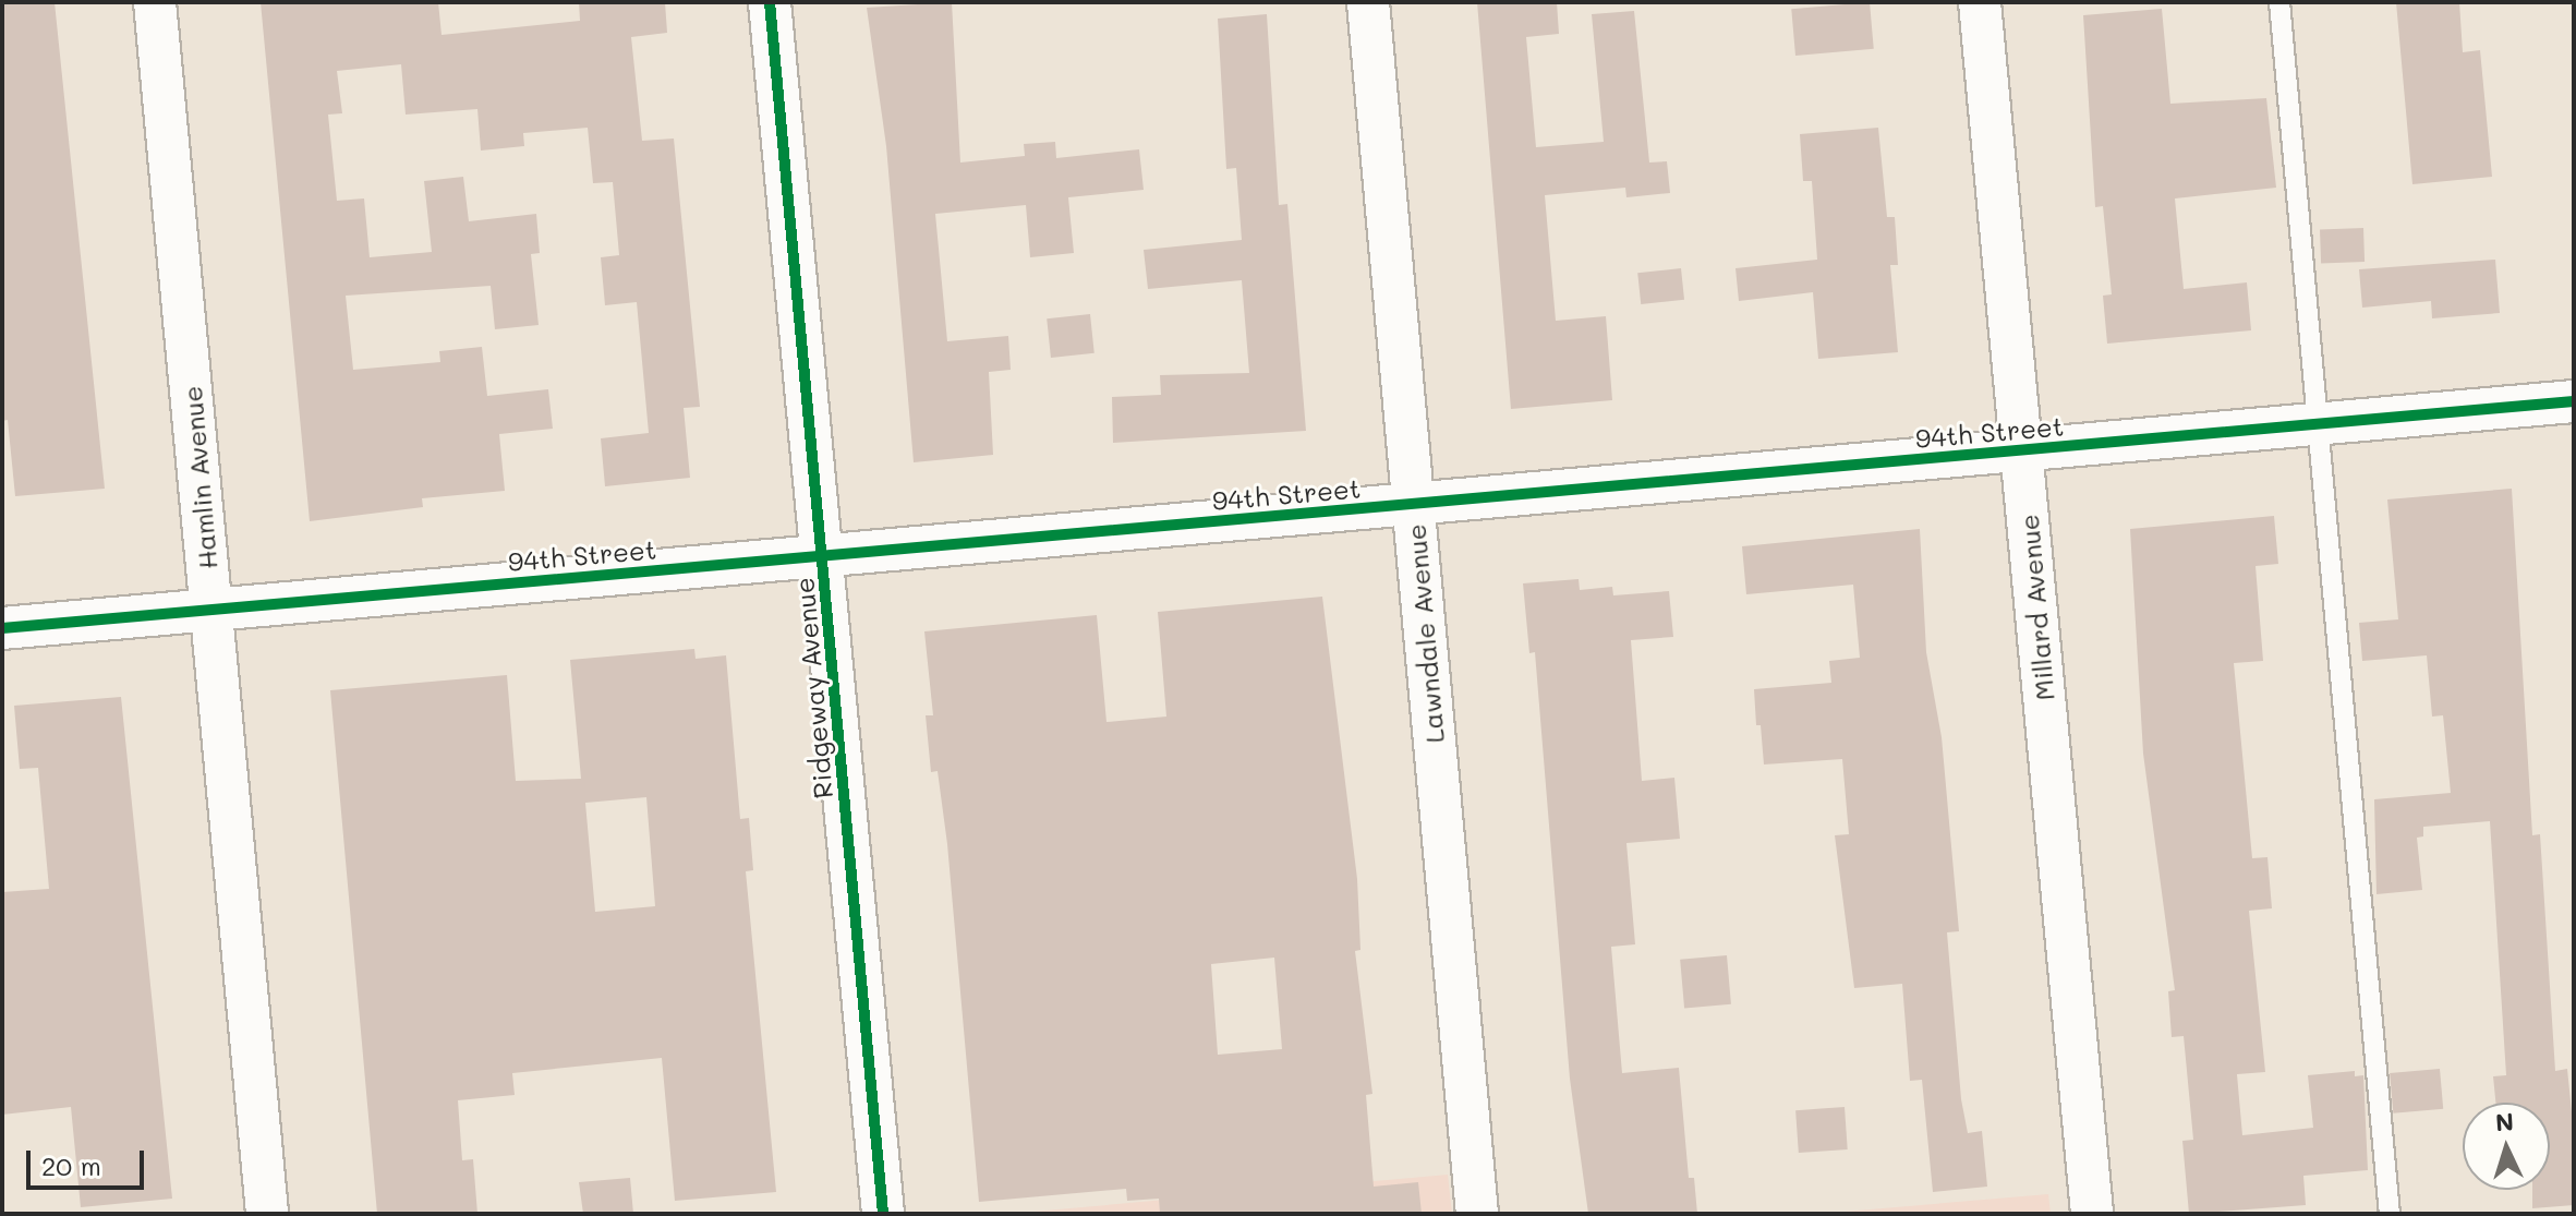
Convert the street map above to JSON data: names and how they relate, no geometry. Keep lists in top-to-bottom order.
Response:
{
  "streets": {
    "street": [
      "94th Street",
      "Hamlin Avenue",
      "Millard Avenue",
      "Lawndale Avenue",
      "Ridgeway Avenue"
    ]
  },
  "crossings": [
    ["94th Street", "Hamlin Avenue"],
    ["94th Street", "Millard Avenue"],
    ["94th Street", "Lawndale Avenue"],
    ["94th Street", "Ridgeway Avenue"]
  ],
  "scale_bar": "20 m",
  "north": "top"
}
